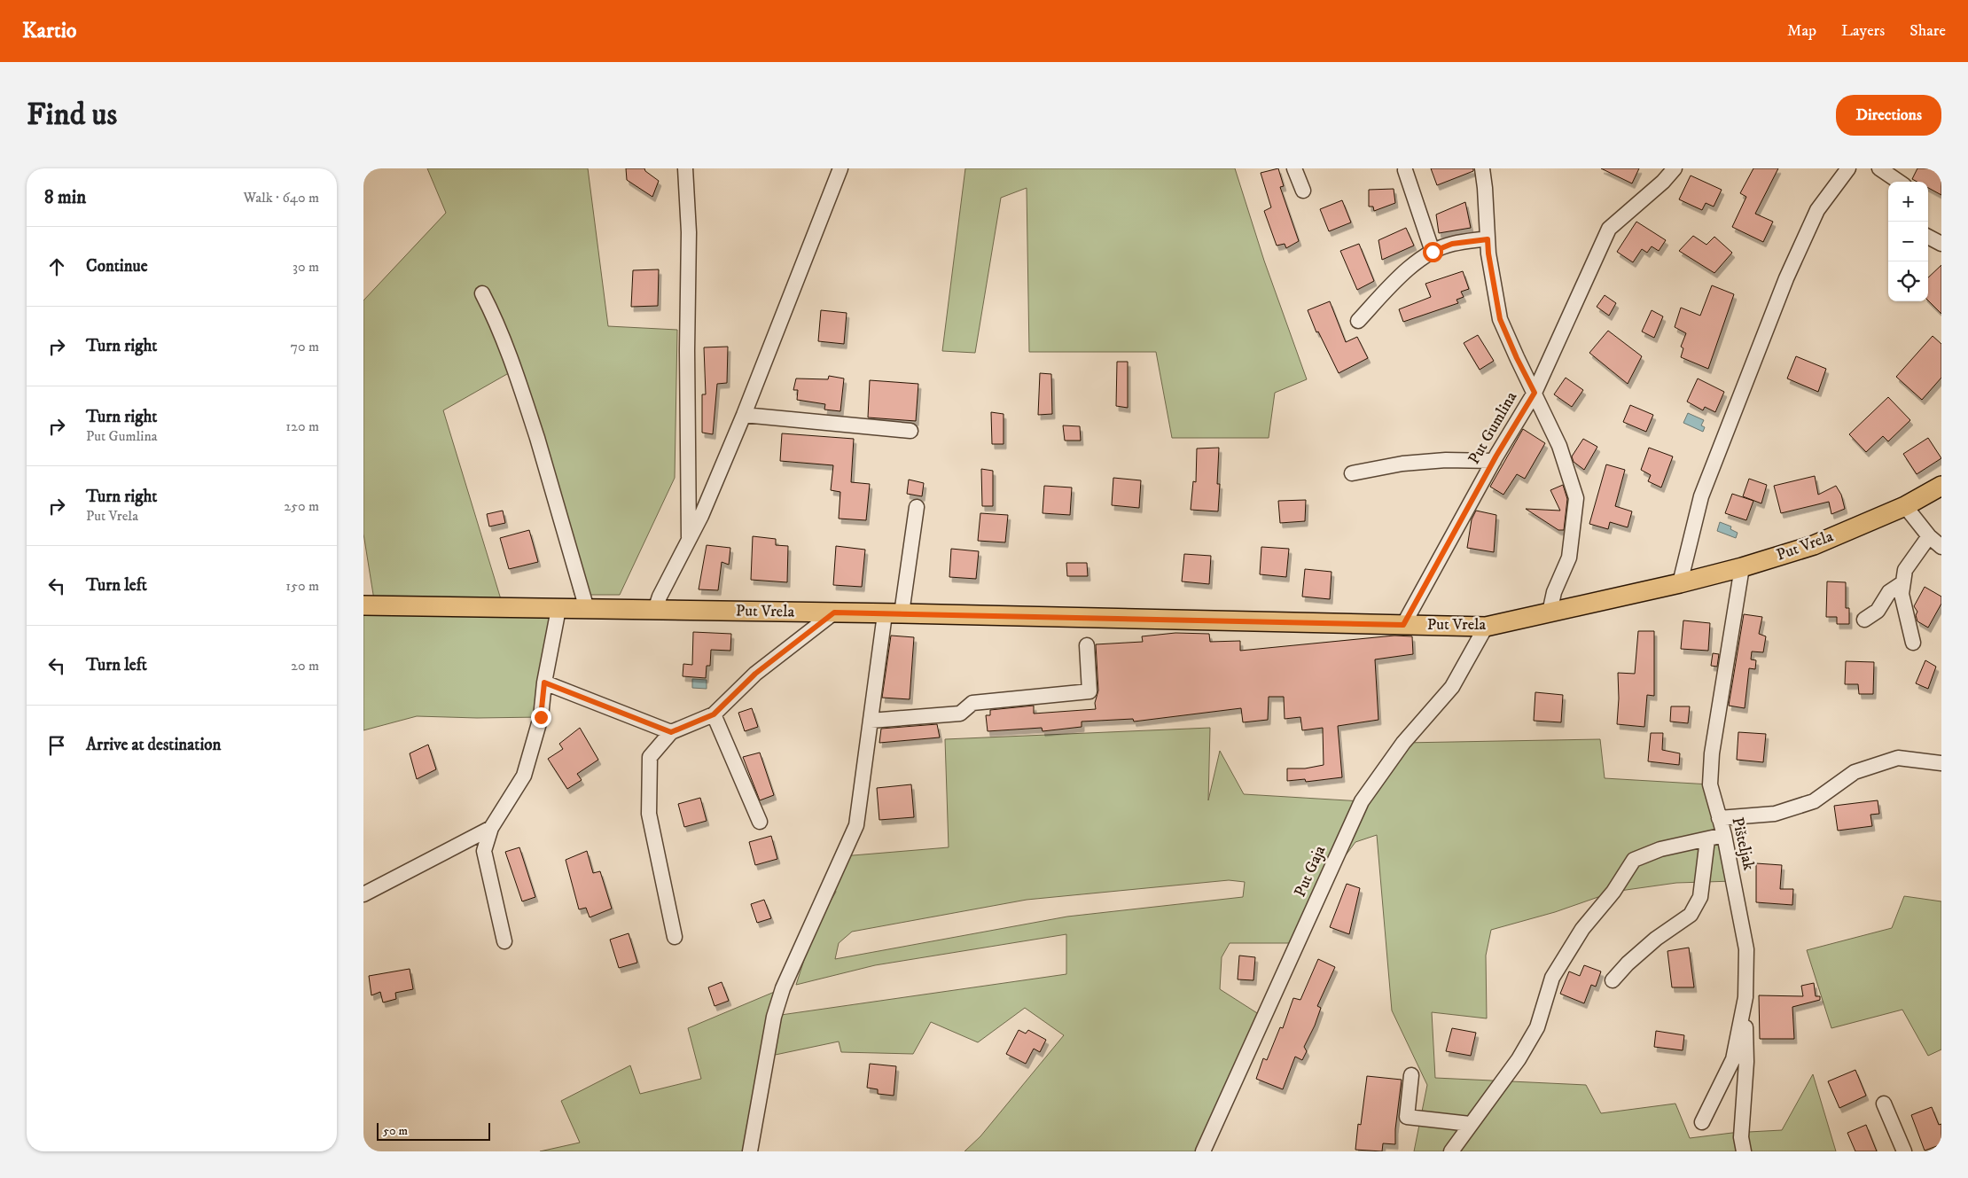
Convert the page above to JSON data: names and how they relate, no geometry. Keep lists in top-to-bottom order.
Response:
{
  "streets": {
    "main road": ["Put Vrela"],
    "street": ["Put Gumlina", "Pišteljak", "Put Gaja"]
  },
  "crossings": [
    ["Put Gumlina", "Put Vrela"],
    ["Put Vrela", "Pišteljak"],
    ["Put Vrela", "Put Gaja"]
  ],
  "scale_bar": "50 m",
  "page": {
    "header": "Kartio",
    "nav": ["Map", "Layers", "Share"],
    "buttons": "Directions",
    "title": "Find us",
    "heading": ["8 min", "Walk · 640 m"],
    "map_buttons": ["+", "−"],
    "list": [
      ["Continue", "30 m"],
      ["Turn right", "70 m"],
      ["Turn right", "Put Gumlina", "120 m"],
      ["Turn right", "Put Vrela", "250 m"],
      ["Turn left", "150 m"],
      ["Turn left", "20 m"],
      "Arrive at destination"
    ],
    "scale": "50 m"
  }
}
